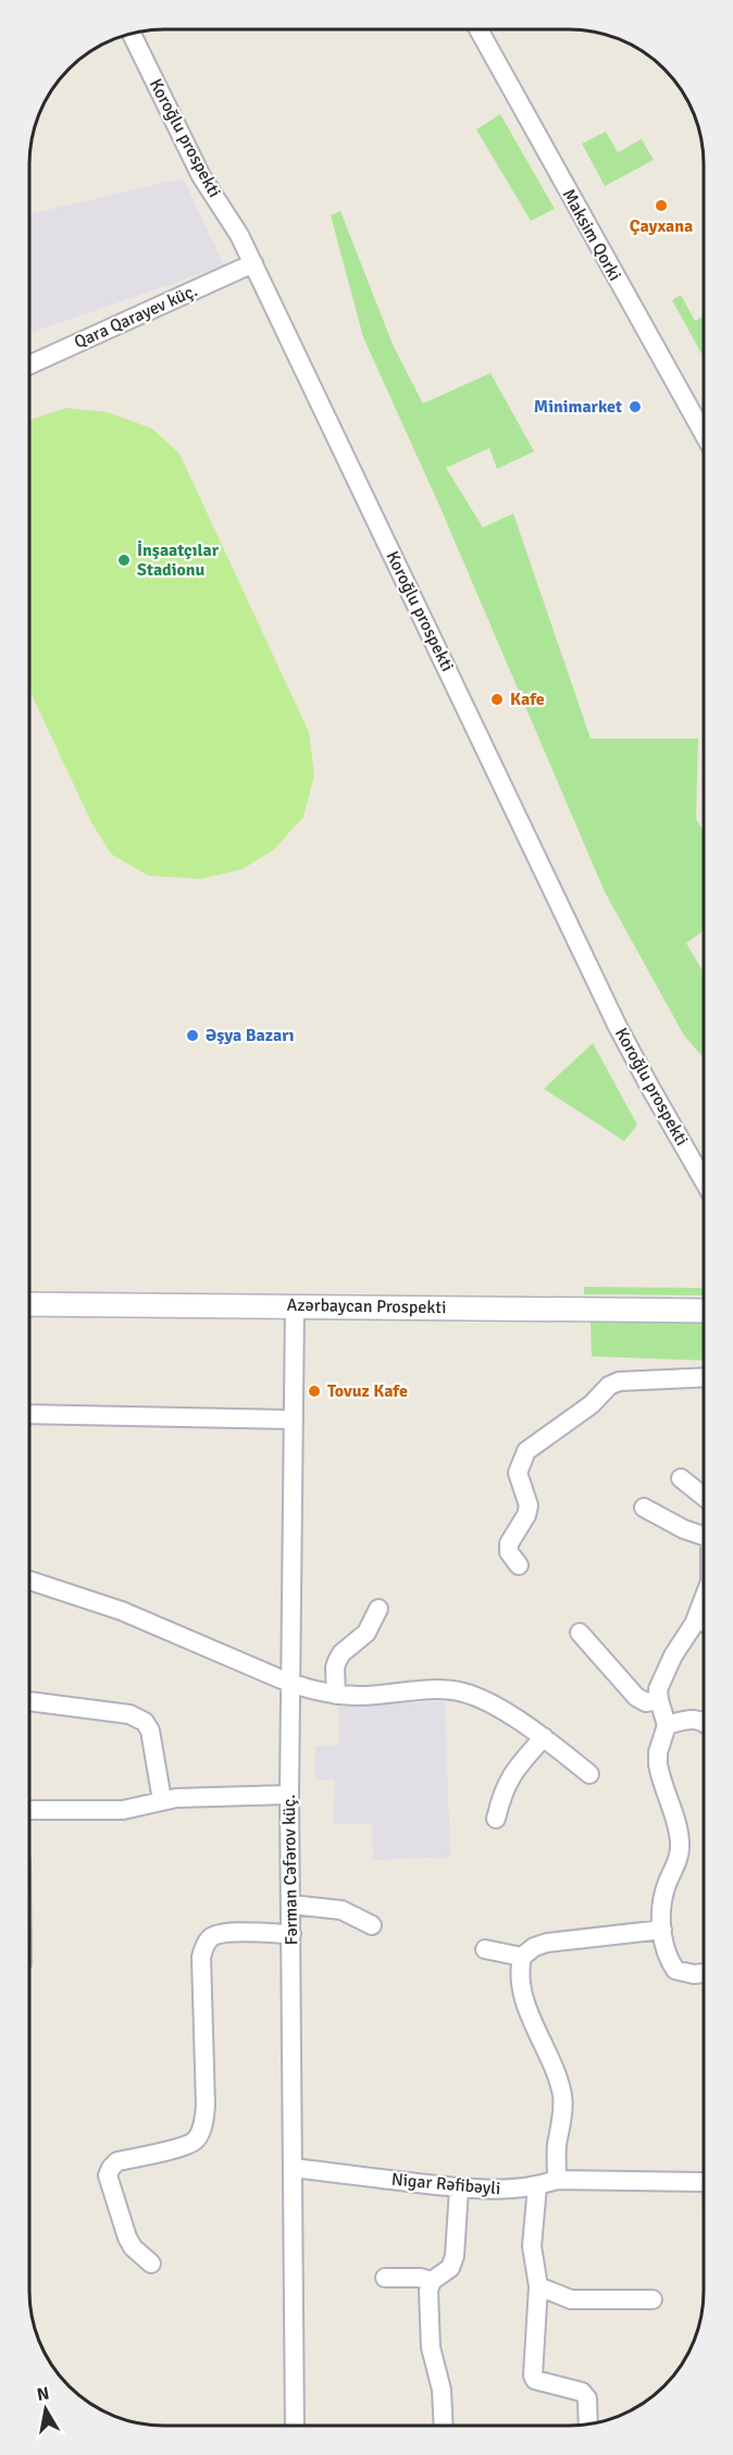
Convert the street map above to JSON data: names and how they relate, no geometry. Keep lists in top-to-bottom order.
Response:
{
  "streets": {
    "street": [
      "Koroğlu prospekti",
      "Maksim Qorki",
      "Qara Qarayev küç.",
      "Azərbaycan Prospekti",
      "Fərman Cəfərov küç.",
      "Nigar Rəfibəyli"
    ]
  },
  "crossings": [
    ["Koroğlu prospekti", "Qara Qarayev küç."],
    ["Azərbaycan Prospekti", "Fərman Cəfərov küç."],
    ["Fərman Cəfərov küç.", "Nigar Rəfibəyli"]
  ],
  "places": [
    "Çayxana",
    "Minimarket",
    "İnşaatçılar Stadionu",
    "Kafe",
    "Əşya Bazarı",
    "Tovuz Kafe"
  ],
  "north": "top"
}
